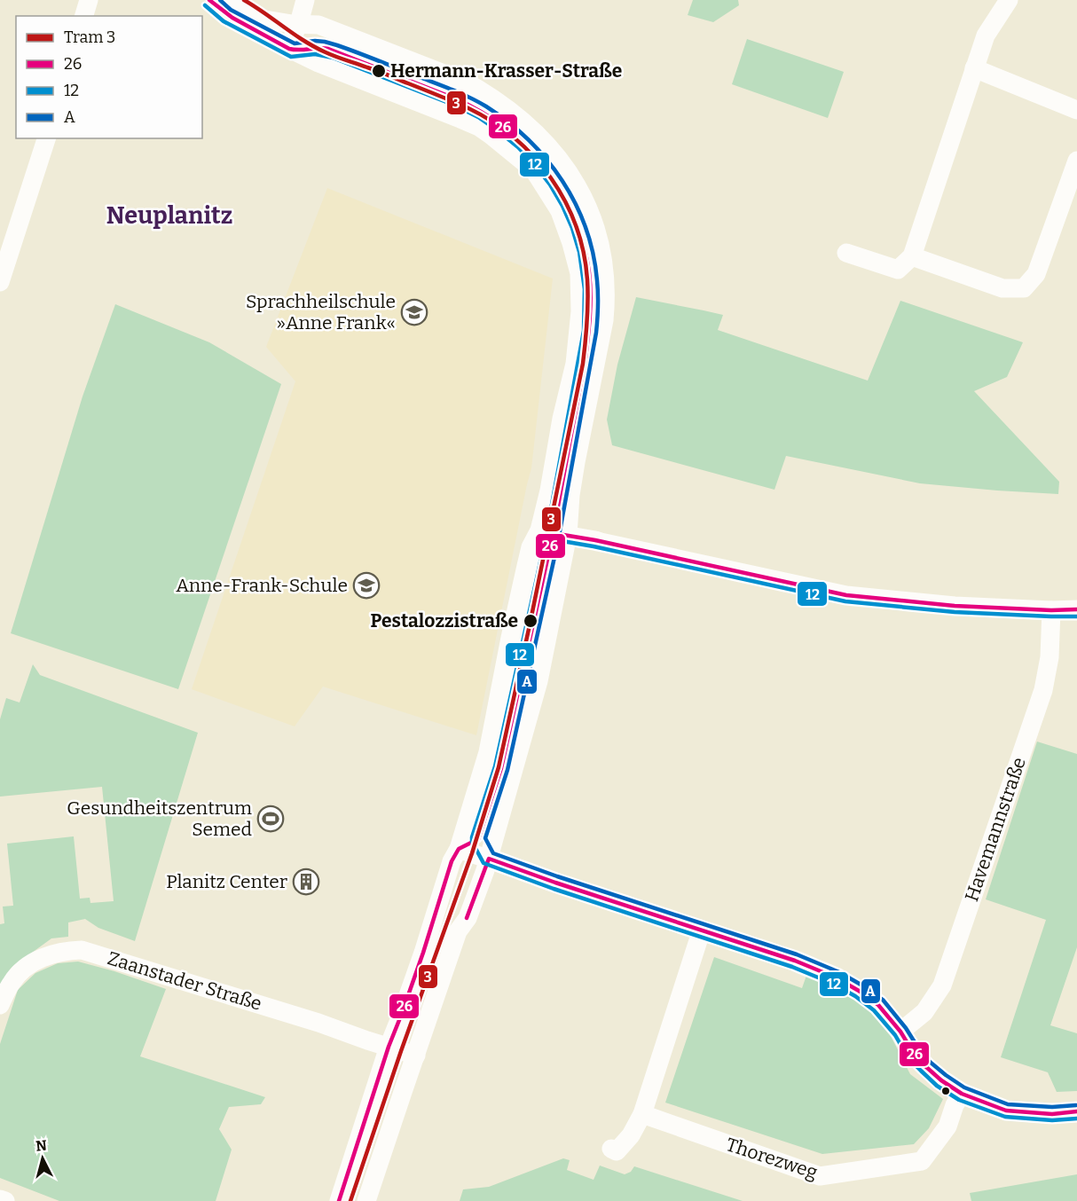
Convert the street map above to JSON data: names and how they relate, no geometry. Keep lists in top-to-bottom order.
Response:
{
  "streets": {
    "street": ["Havemannstraße", "Zaanstader Straße", "Thorezweg"]
  },
  "districts": ["Neuplanitz"],
  "places": {
    "other": ["Hermann-Krasser-Straße", "Pestalozzistraße"],
    "school or university": ["Sprachheilschule »Anne Frank«", "Anne-Frank-Schule"],
    "sports": ["Gesundheitszentrum Semed"],
    "building": ["Planitz Center"]
  },
  "lines": [
    "tram line 3",
    "transit line 26",
    "transit line A",
    "transit line 12"
  ],
  "legend": [
    "Tram 3",
    "26",
    "12",
    "A"
  ],
  "north": "top"
}
